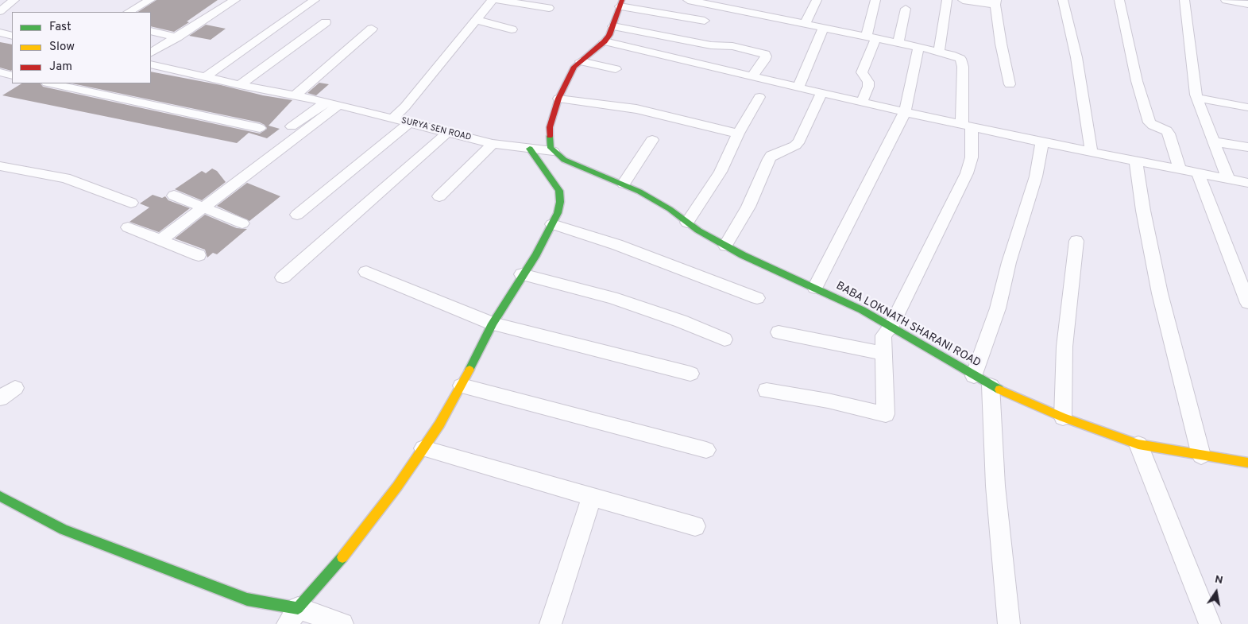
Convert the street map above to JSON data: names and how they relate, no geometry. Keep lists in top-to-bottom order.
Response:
{
  "streets": {
    "street": ["SURYA SEN ROAD", "BABA LOKNATH SHARANI ROAD"]
  },
  "crossings": [
    ["SURYA SEN ROAD", "BABA LOKNATH SHARANI ROAD"]
  ],
  "legend": ["Fast", "Slow", "Jam"],
  "north": "top"
}
